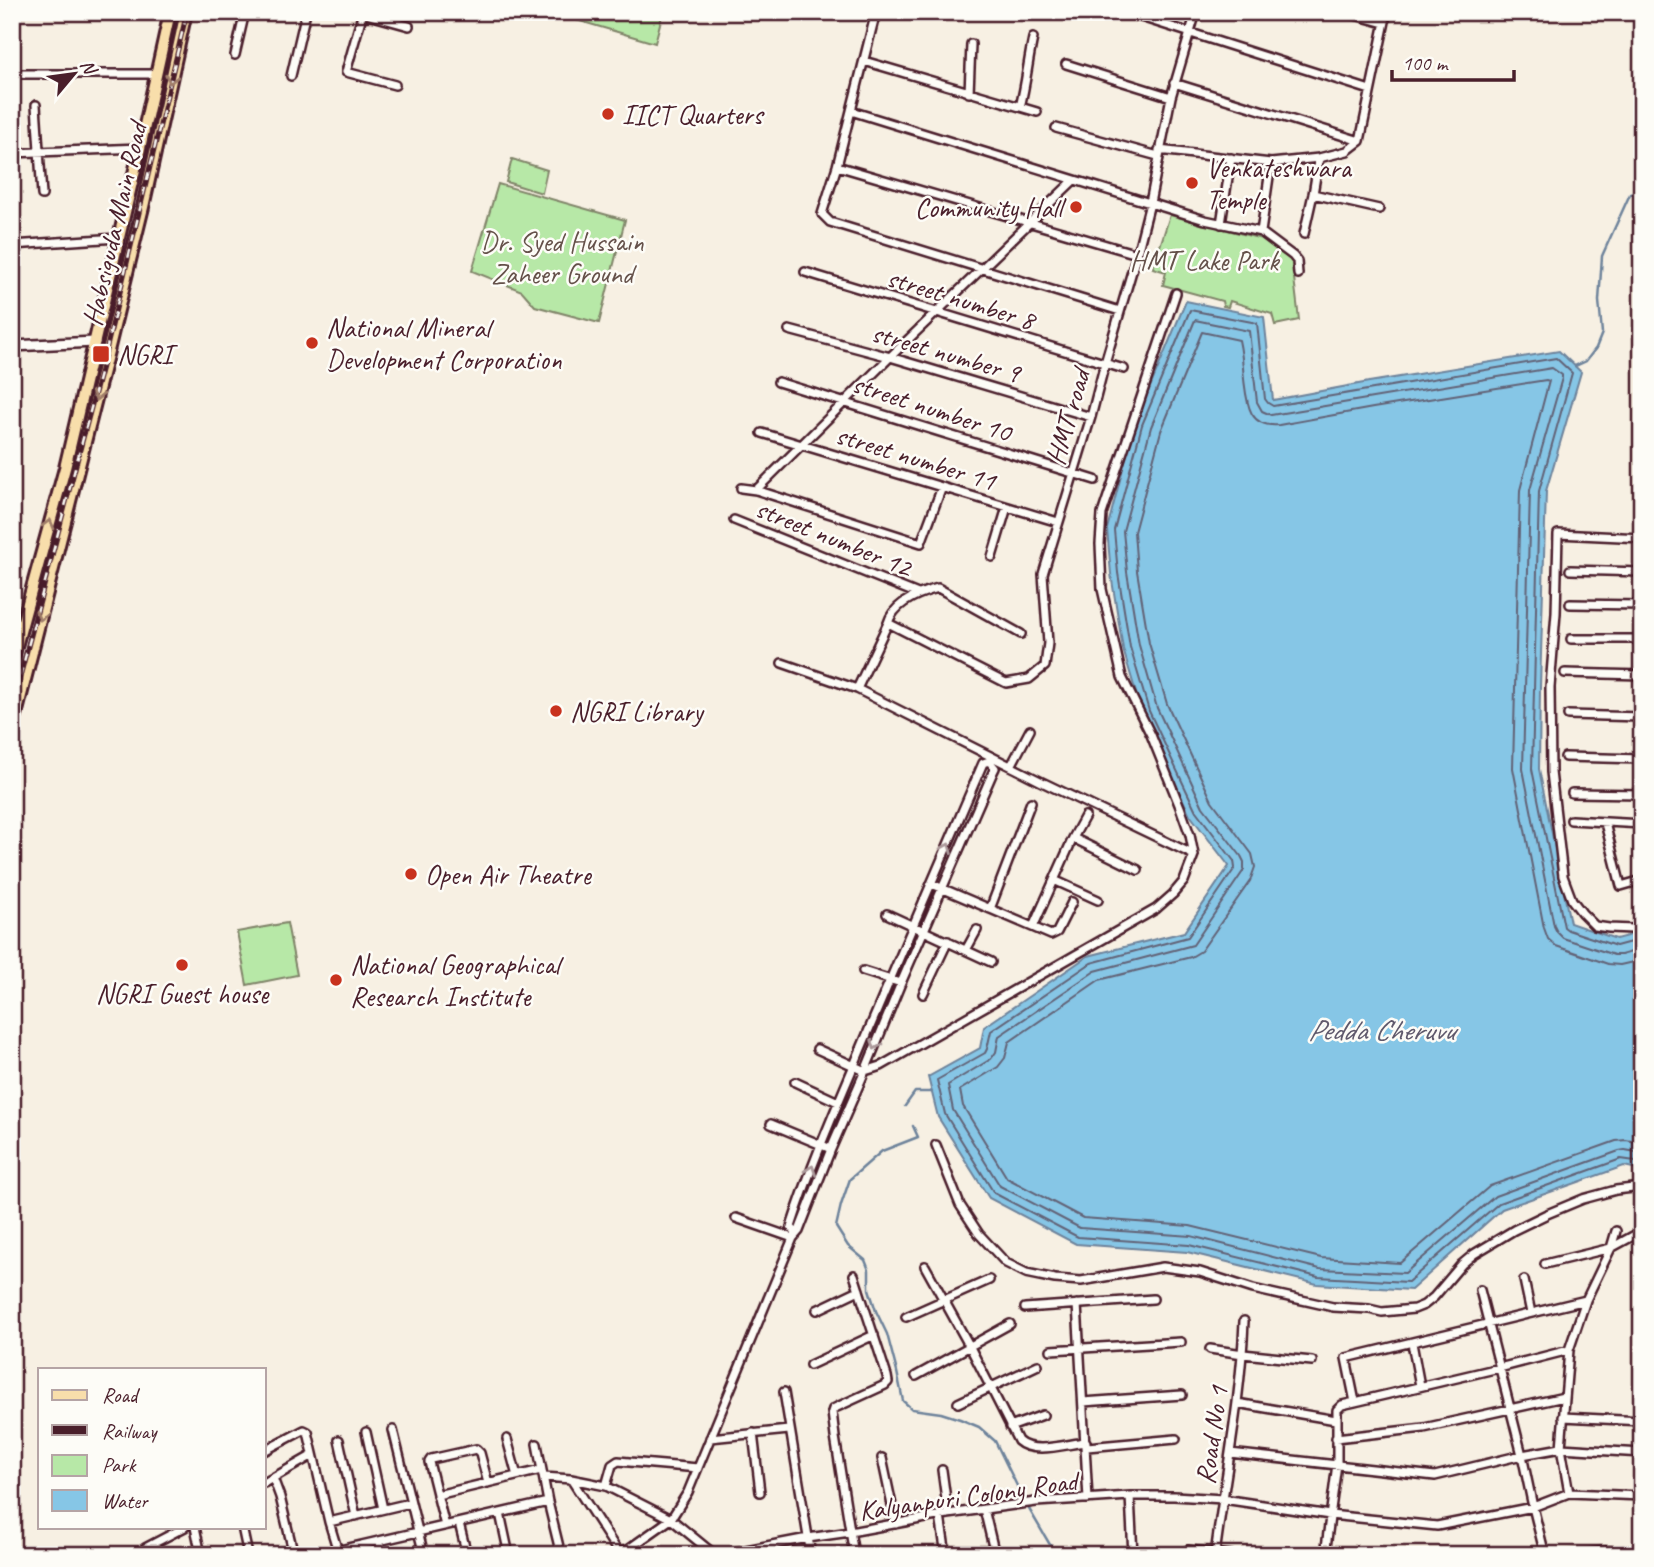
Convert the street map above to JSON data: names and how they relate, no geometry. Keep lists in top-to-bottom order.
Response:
{
  "streets": {
    "main road": ["Habsiguda Main Road"],
    "street": [
      "street number 8",
      "street number 9",
      "street number 10",
      "HMT road",
      "street number 11",
      "street number 12",
      "Road No 1",
      "Kalyanpuri Colony Road"
    ]
  },
  "crossings": [
    ["street number 8", "HMT road"],
    ["street number 9", "HMT road"],
    ["street number 10", "HMT road"],
    ["HMT road", "street number 11"],
    ["street number 11", "street number 12"],
    ["Road No 1", "Kalyanpuri Colony Road"]
  ],
  "water": ["Pedda Cheruvu"],
  "parks": ["Dr. Syed Hussain Zaheer Ground", "HMT Lake Park"],
  "places": {
    "other": [
      "IICT Quarters",
      "Venkateshwara Temple",
      "Community Hall",
      "National Mineral Development Corporation",
      "NGRI Library",
      "Open Air Theatre",
      "NGRI Guest house",
      "National Geographical Research Institute"
    ],
    "transit": ["NGRI"]
  },
  "legend": [
    "Road",
    "Railway",
    "Park",
    "Water"
  ],
  "scale_bar": "100 m",
  "north": "top right"
}
